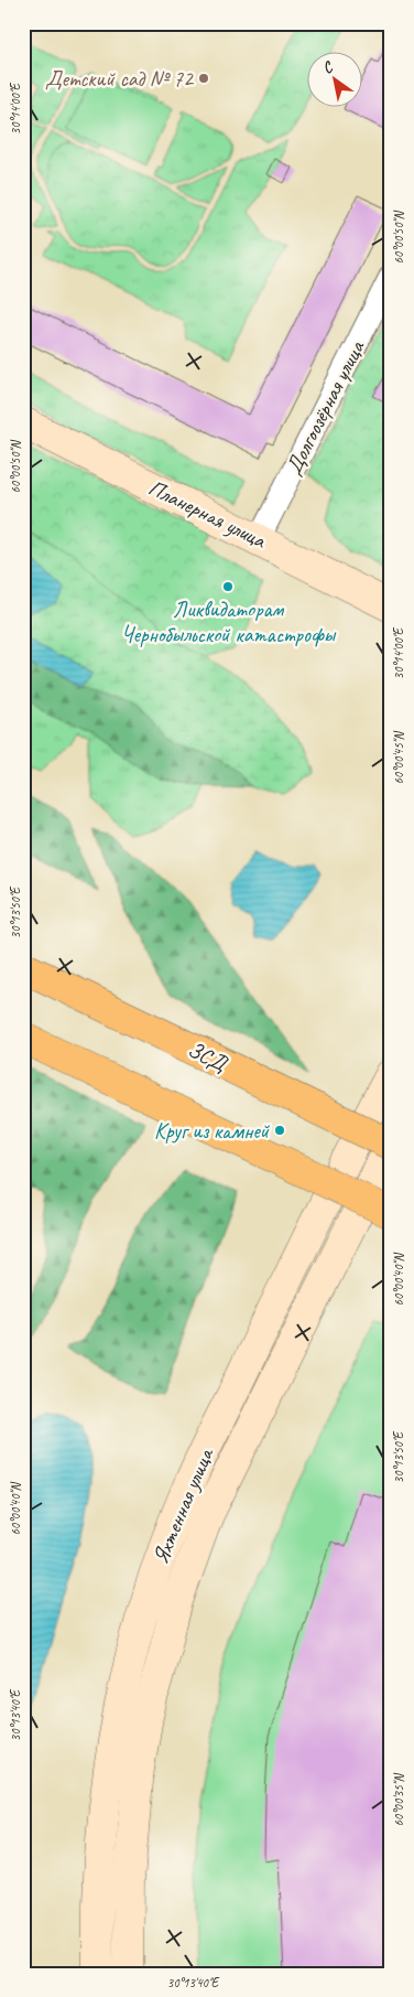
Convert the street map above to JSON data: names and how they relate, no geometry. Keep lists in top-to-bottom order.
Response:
{
  "streets": {
    "highway": ["ЗСД"],
    "main road": ["Планерная улица", "Яхтенная улица"],
    "street": ["Долгоозёрная улица"]
  },
  "crossings": [
    ["Долгоозёрная улица", "Планерная улица"],
    ["ЗСД", "Яхтенная улица"]
  ],
  "places": ["Детский сад № 72", "Ликвидаторам Чернобыльской катастрофы", "Круг из камней"],
  "north": "top left",
  "coordinates": [
    "30°14'00\"E",
    "60°00'50\"N",
    "60°00'45\"N",
    "30°13'50\"E",
    "60°00'40\"N",
    "30°13'40\"E",
    "60°00'35\"N"
  ]
}
